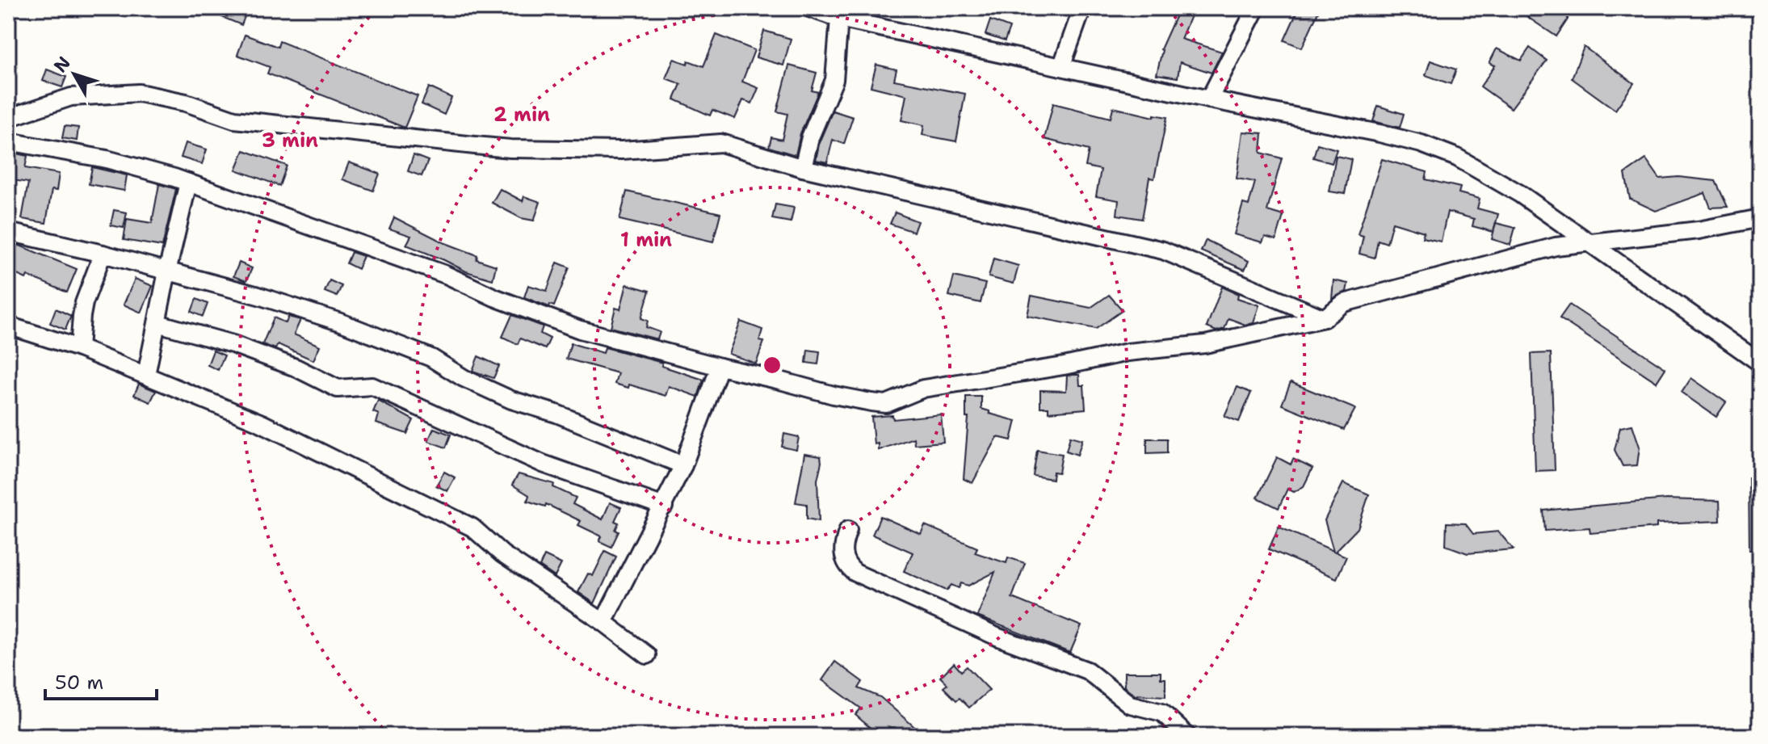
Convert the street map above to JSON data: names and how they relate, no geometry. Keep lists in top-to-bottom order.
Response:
{
  "scale_bar": "50 m",
  "north": "top left",
  "rings": ["2 min", "3 min", "1 min"]
}
